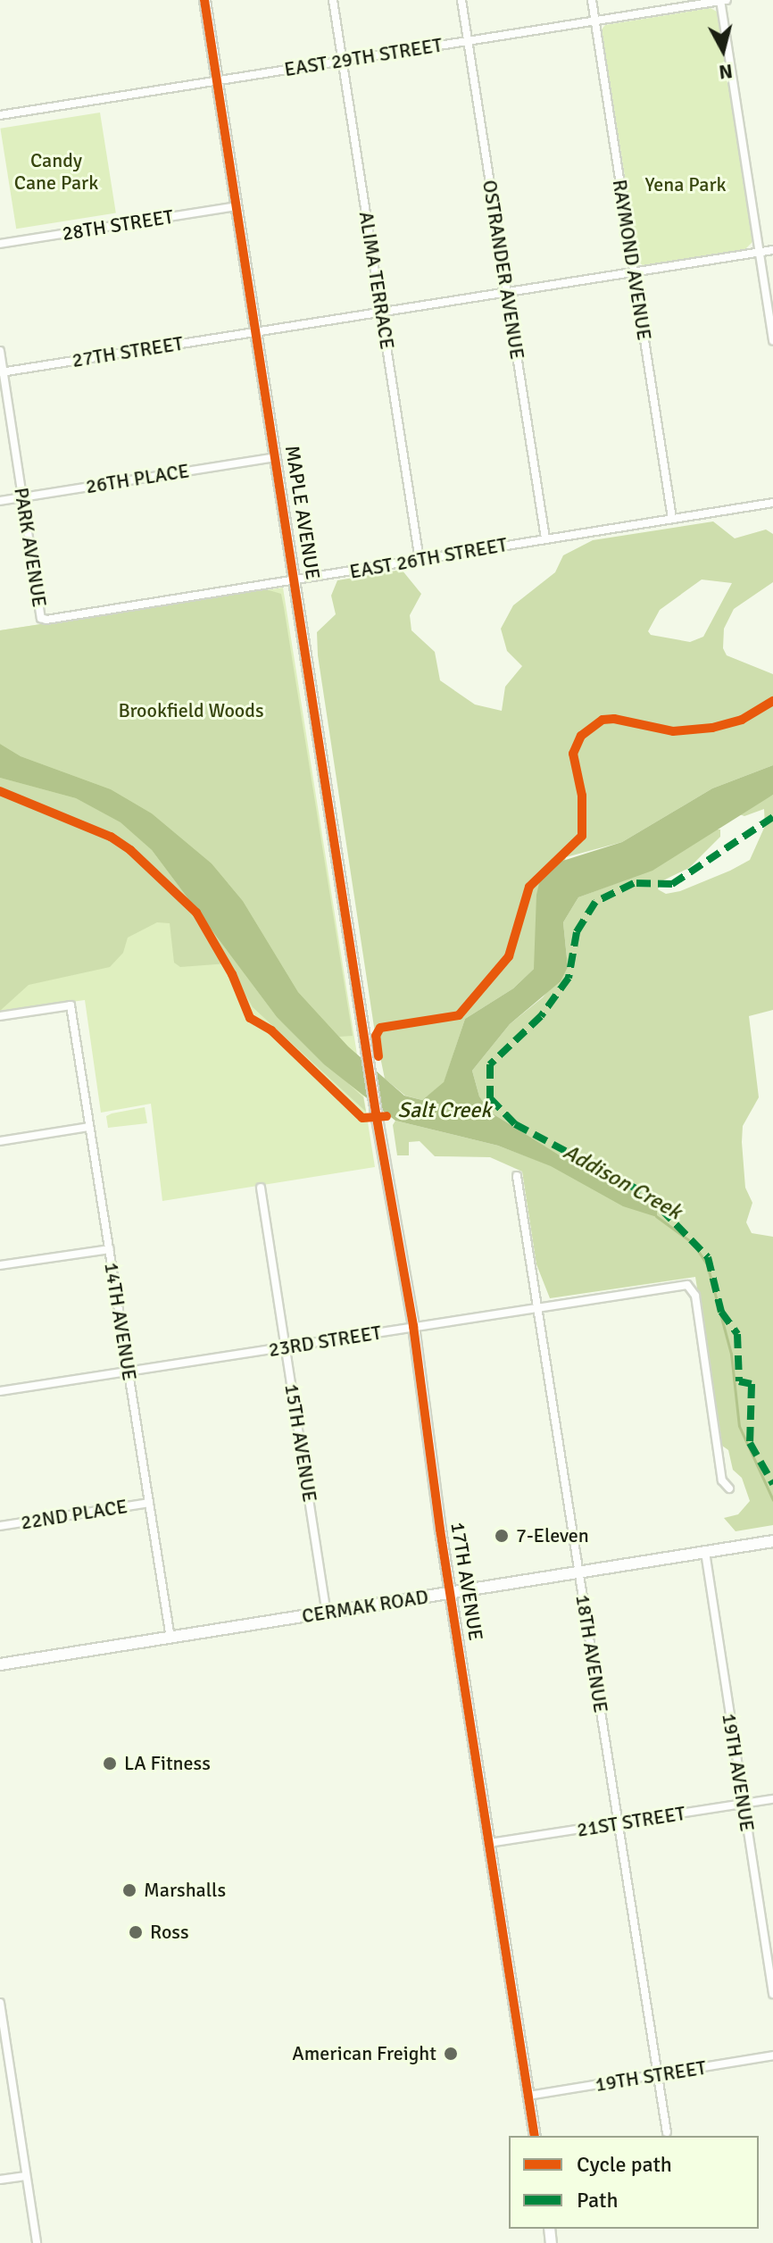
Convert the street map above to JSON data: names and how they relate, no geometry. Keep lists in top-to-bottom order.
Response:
{
  "streets": {
    "main road": ["CERMAK ROAD"],
    "street": [
      "EAST 29TH STREET",
      "28TH STREET",
      "RAYMOND AVENUE",
      "OSTRANDER AVENUE",
      "ALIMA TERRACE",
      "27TH STREET",
      "26TH PLACE",
      "MAPLE AVENUE",
      "PARK AVENUE",
      "EAST 26TH STREET",
      "14TH AVENUE",
      "23RD STREET",
      "15TH AVENUE",
      "22ND PLACE",
      "17TH AVENUE",
      "18TH AVENUE",
      "19TH AVENUE",
      "21ST STREET",
      "19TH STREET"
    ]
  },
  "crossings": [
    ["EAST 29TH STREET", "RAYMOND AVENUE"],
    ["EAST 29TH STREET", "OSTRANDER AVENUE"],
    ["EAST 29TH STREET", "ALIMA TERRACE"],
    ["EAST 29TH STREET", "MAPLE AVENUE"],
    ["28TH STREET", "MAPLE AVENUE"],
    ["RAYMOND AVENUE", "27TH STREET"],
    ["RAYMOND AVENUE", "EAST 26TH STREET"],
    ["OSTRANDER AVENUE", "27TH STREET"],
    ["OSTRANDER AVENUE", "EAST 26TH STREET"],
    ["ALIMA TERRACE", "27TH STREET"],
    ["ALIMA TERRACE", "EAST 26TH STREET"],
    ["27TH STREET", "MAPLE AVENUE"],
    ["27TH STREET", "PARK AVENUE"],
    ["26TH PLACE", "MAPLE AVENUE"],
    ["26TH PLACE", "PARK AVENUE"],
    ["MAPLE AVENUE", "EAST 26TH STREET"],
    ["MAPLE AVENUE", "17TH AVENUE"],
    ["PARK AVENUE", "EAST 26TH STREET"],
    ["14TH AVENUE", "23RD STREET"],
    ["14TH AVENUE", "22ND PLACE"],
    ["14TH AVENUE", "CERMAK ROAD"],
    ["23RD STREET", "15TH AVENUE"],
    ["23RD STREET", "17TH AVENUE"],
    ["23RD STREET", "18TH AVENUE"],
    ["15TH AVENUE", "CERMAK ROAD"],
    ["17TH AVENUE", "CERMAK ROAD"],
    ["17TH AVENUE", "21ST STREET"],
    ["17TH AVENUE", "19TH STREET"],
    ["CERMAK ROAD", "18TH AVENUE"],
    ["CERMAK ROAD", "19TH AVENUE"],
    ["18TH AVENUE", "21ST STREET"],
    ["18TH AVENUE", "19TH STREET"],
    ["19TH AVENUE", "21ST STREET"]
  ],
  "water": ["Salt Creek", "Addison Creek"],
  "parks": ["Candy Cane Park", "Yena Park", "Brookfield Woods"],
  "places": [
    "7-Eleven",
    "LA Fitness",
    "Marshalls",
    "Ross",
    "American Freight"
  ],
  "legend": ["Cycle path", "Path"],
  "north": "bottom"
}
